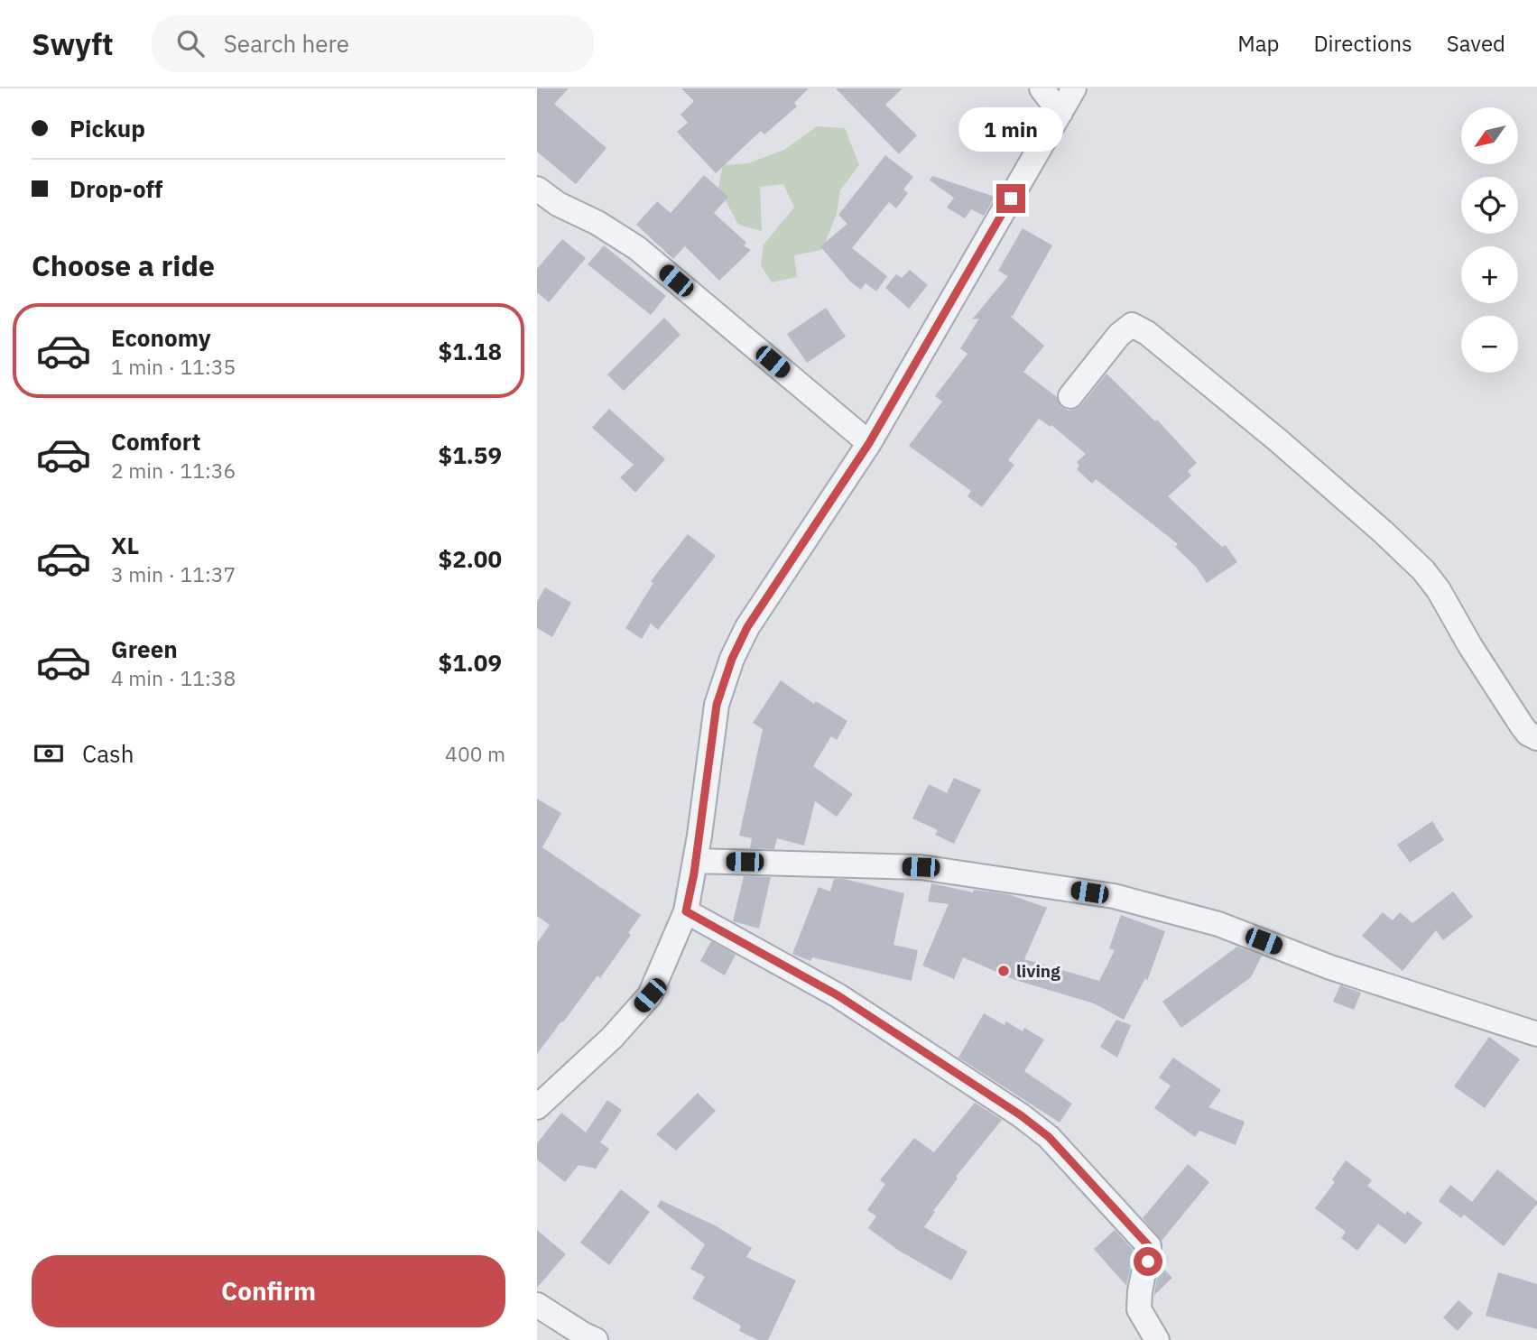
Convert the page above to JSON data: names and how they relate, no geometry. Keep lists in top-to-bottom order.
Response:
{
  "places": ["living"],
  "north": "bottom left",
  "page": {
    "header": "Swyft",
    "search": "Search here",
    "nav": ["Map", "Directions", "Saved"],
    "banner": ["Pickup", "Drop-off"],
    "map_buttons": ["+", "−"],
    "bubble": "1 min",
    "heading": "Choose a ride",
    "list": [
      {
        "name": "Economy",
        "note": "1 min · 11:35",
        "value": "$1.18"
      },
      {
        "name": "Comfort",
        "note": "2 min · 11:36",
        "value": "$1.59"
      },
      {
        "name": "XL",
        "note": "3 min · 11:37",
        "value": "$2.00"
      },
      {
        "name": "Green",
        "note": "4 min · 11:38",
        "value": "$1.09"
      }
    ],
    "pay": ["Cash", "400 m"],
    "buttons": "Confirm"
  }
}
